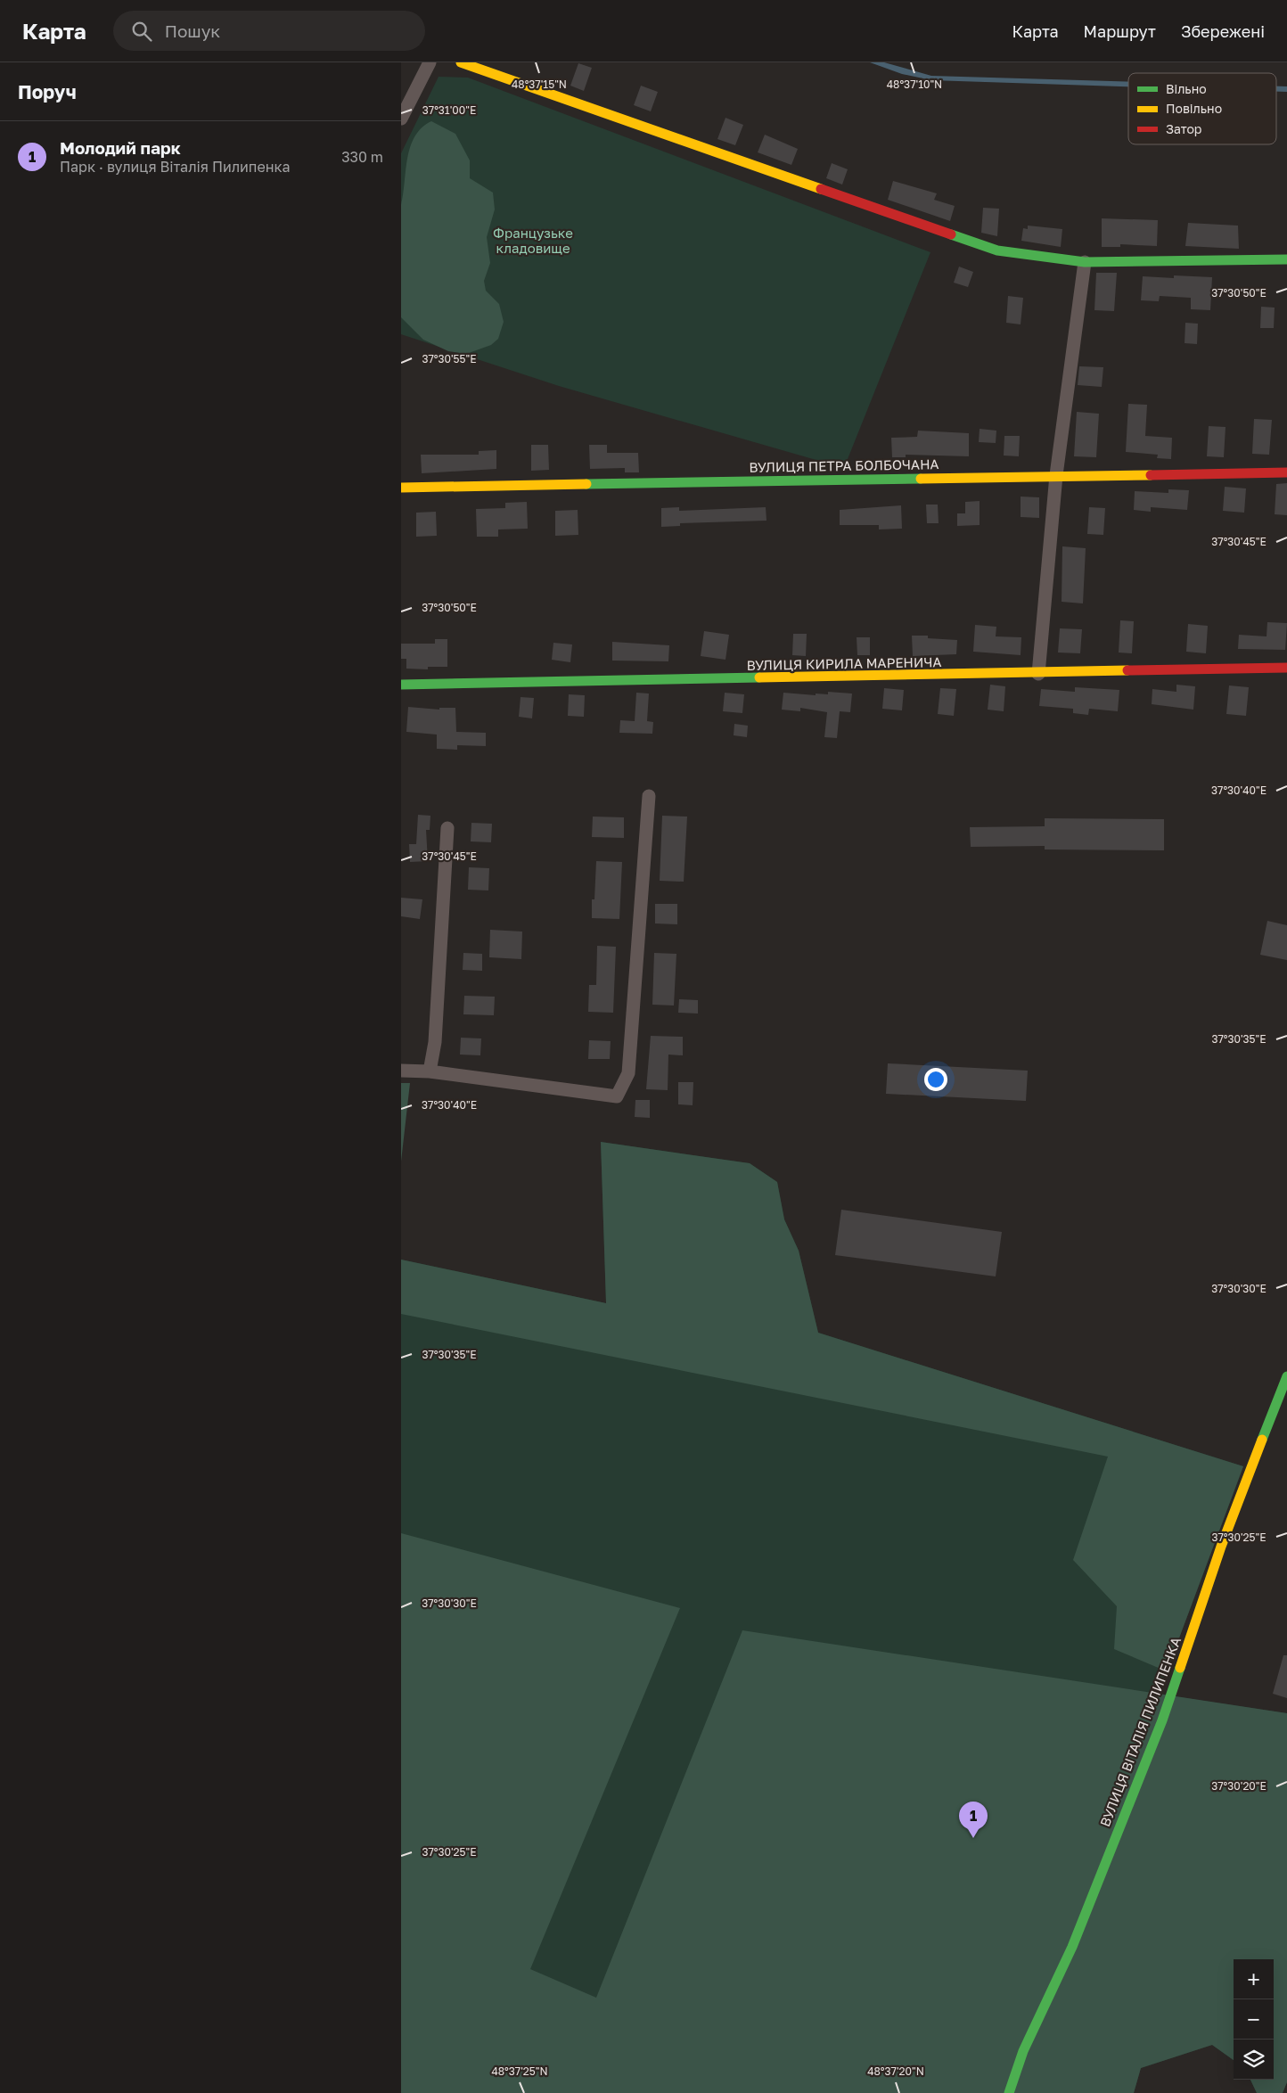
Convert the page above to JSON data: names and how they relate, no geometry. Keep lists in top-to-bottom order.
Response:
{
  "streets": {
    "street": ["ВУЛИЦЯ ПЕТРА БОЛБОЧАНА", "ВУЛИЦЯ КИРИЛА МАРЕНИЧА", "ВУЛИЦЯ ВІТАЛІЯ ПИЛИПЕНКА"]
  },
  "parks": ["Французьке кладовище"],
  "legend": ["Вільно", "Повільно", "Затор"],
  "page": {
    "header": "Карта",
    "search": "Пошук",
    "nav": ["Карта", "Маршрут", "Збережені"],
    "heading": "Поруч",
    "list": [
      {
        "mark": "1",
        "name": "Молодий парк",
        "note": "Парк · вулиця Віталія Пилипенка",
        "value": "330 m"
      }
    ],
    "pins": "1",
    "map_buttons": ["+", "−"]
  },
  "coordinates": [
    "48°37'15\"N",
    "48°37'10\"N",
    "37°31'00\"E",
    "37°30'50\"E",
    "37°30'55\"E",
    "37°30'45\"E",
    "37°30'40\"E",
    "37°30'35\"E",
    "37°30'30\"E",
    "37°30'25\"E",
    "37°30'20\"E",
    "48°37'25\"N",
    "48°37'20\"N"
  ]
}
